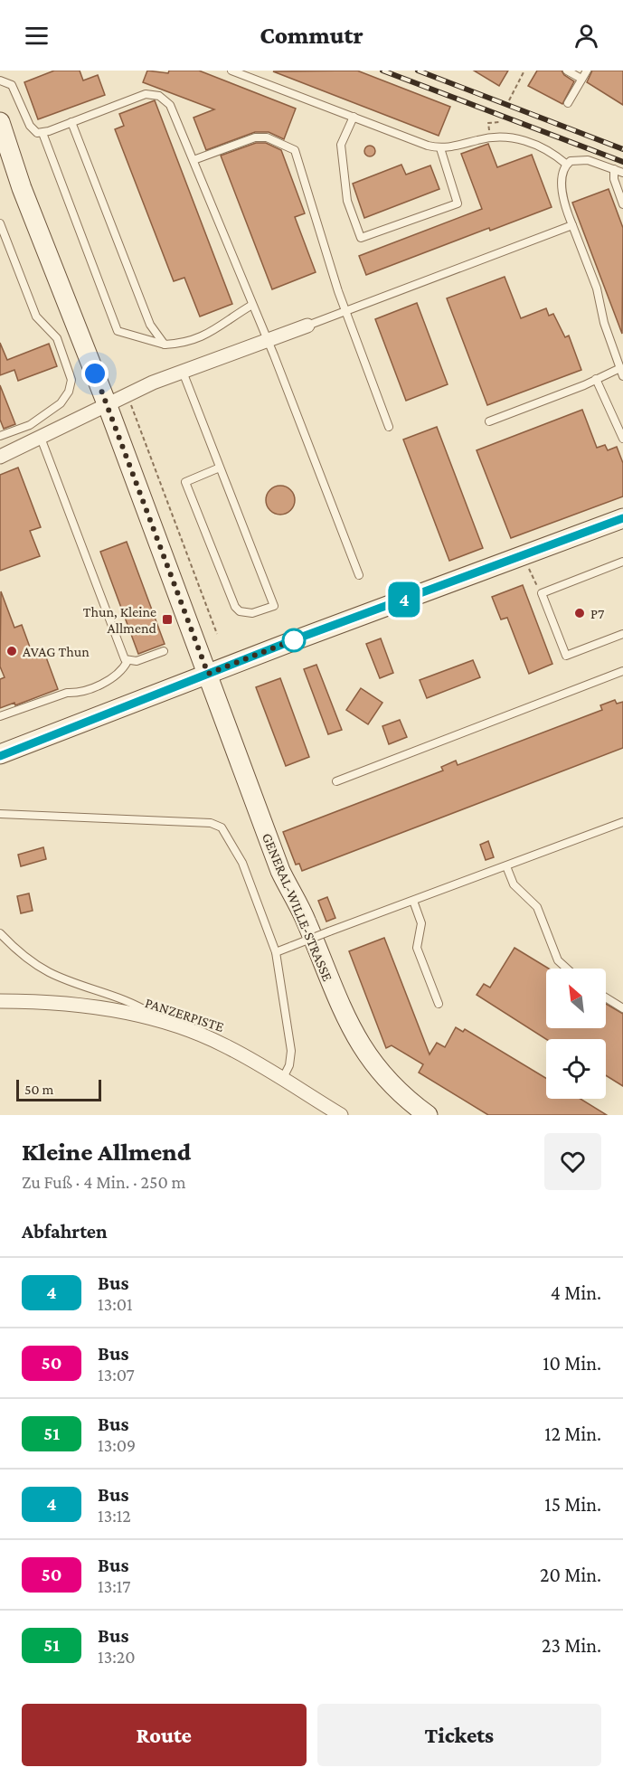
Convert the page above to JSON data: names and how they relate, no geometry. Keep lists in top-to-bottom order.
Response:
{
  "streets": {
    "main road": ["GENERAL-WILLE-STRASSE"],
    "street": ["PANZERPISTE"]
  },
  "places": {
    "other": ["P7", "AVAG Thun"],
    "transit": ["Thun, Kleine Allmend"]
  },
  "lines": ["bus line 4"],
  "scale_bar": "50 m",
  "north": "top left",
  "page": {
    "header": "Commutr",
    "on_map": "4",
    "scale": "50 m",
    "heading": [
      ["Kleine Allmend", "Zu Fuß · 4 Min. · 250 m"],
      "Abfahrten"
    ],
    "list": [
      {
        "mark": "4",
        "name": "Bus",
        "note": "13:01",
        "value": "4 Min."
      },
      {
        "mark": "50",
        "name": "Bus",
        "note": "13:07",
        "value": "10 Min."
      },
      {
        "mark": "51",
        "name": "Bus",
        "note": "13:09",
        "value": "12 Min."
      },
      {
        "mark": "4",
        "name": "Bus",
        "note": "13:12",
        "value": "15 Min."
      },
      {
        "mark": "50",
        "name": "Bus",
        "note": "13:17",
        "value": "20 Min."
      },
      {
        "mark": "51",
        "name": "Bus",
        "note": "13:20",
        "value": "23 Min."
      }
    ],
    "buttons": ["Route", "Tickets"]
  }
}
